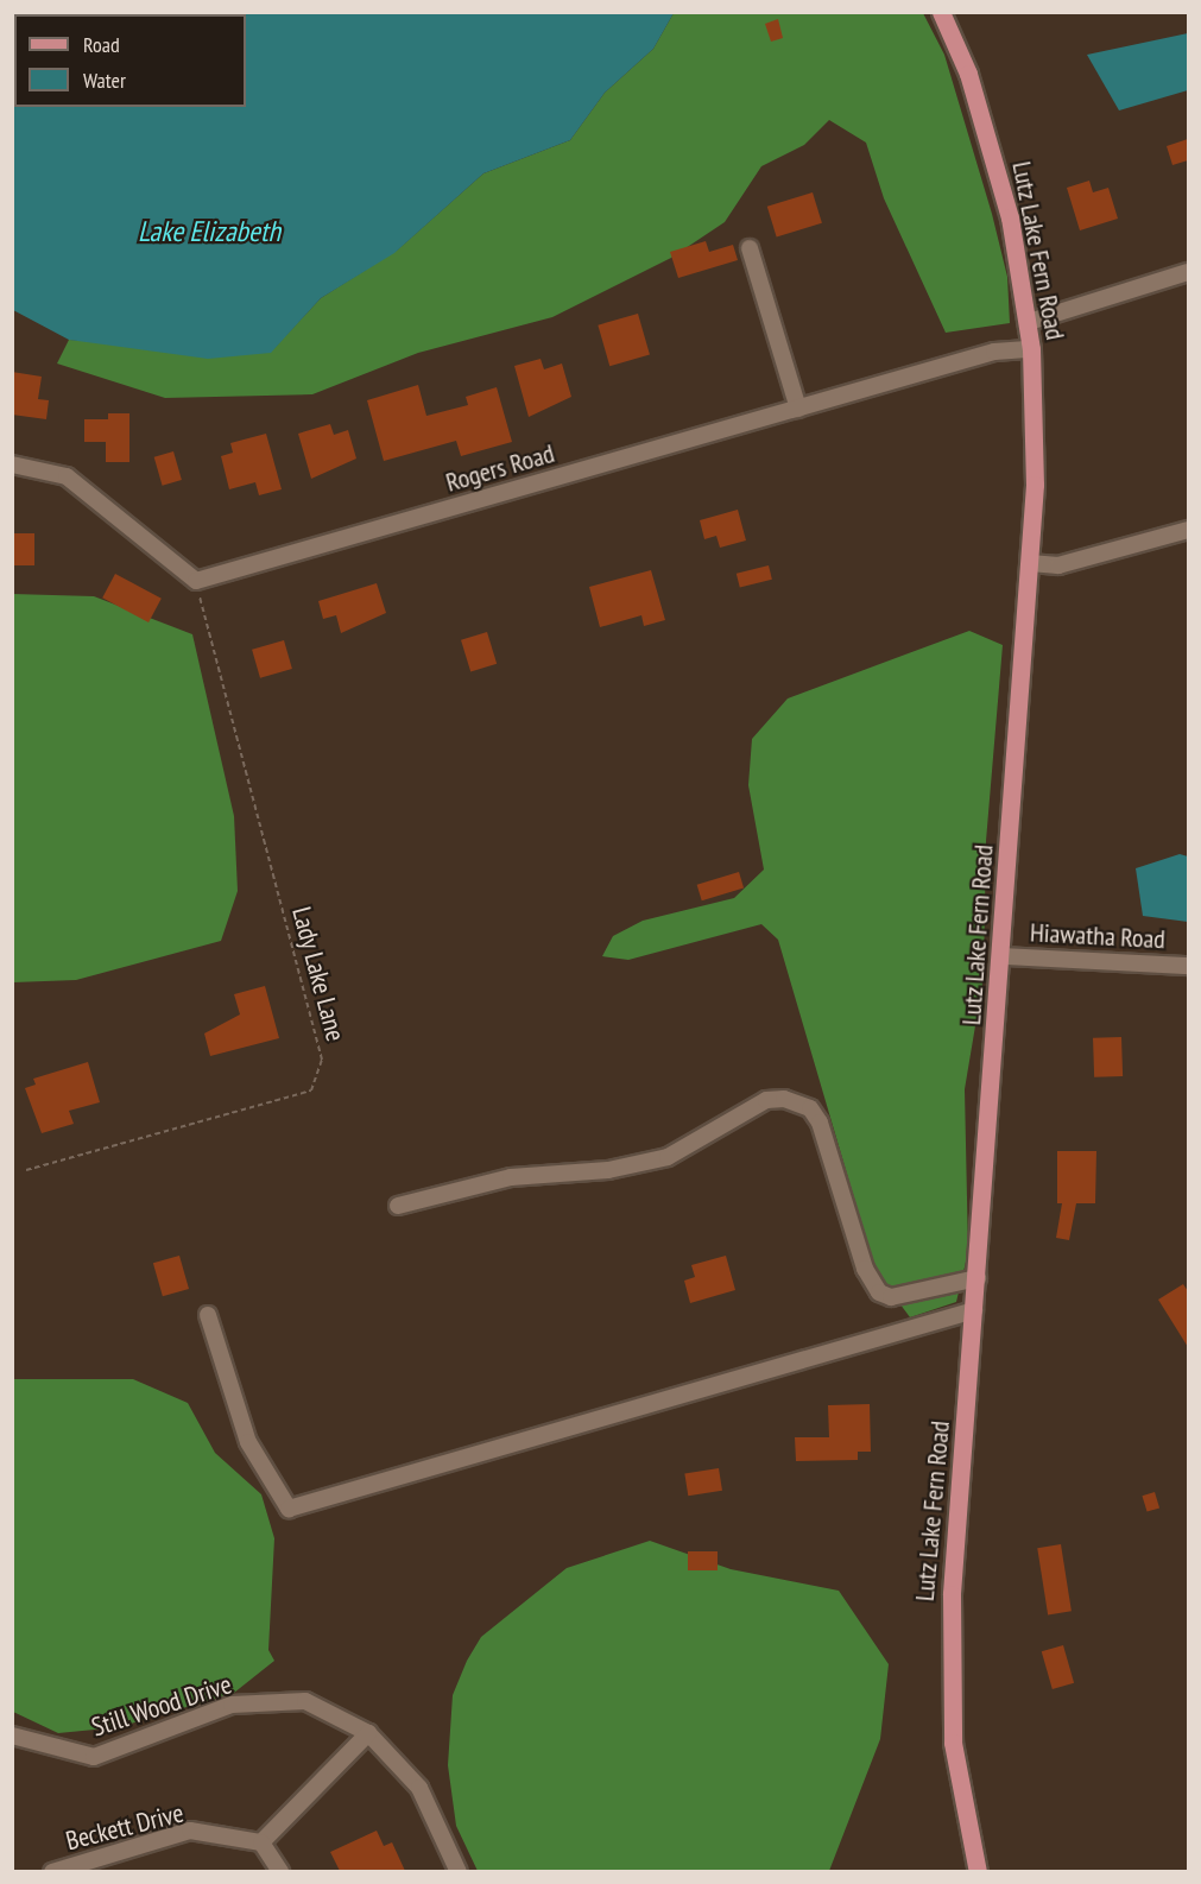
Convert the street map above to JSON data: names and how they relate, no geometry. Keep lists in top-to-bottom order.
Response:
{
  "streets": {
    "main road": ["Lutz Lake Fern Road"],
    "street": [
      "Rogers Road",
      "Hiawatha Road",
      "Still Wood Drive",
      "Beckett Drive"
    ],
    "path": ["Lady Lake Lane"]
  },
  "crossings": [
    ["Lutz Lake Fern Road", "Rogers Road"],
    ["Lutz Lake Fern Road", "Hiawatha Road"],
    ["Rogers Road", "Lady Lake Lane"]
  ],
  "water": ["Lake Elizabeth"],
  "legend": ["Road", "Water"]
}
